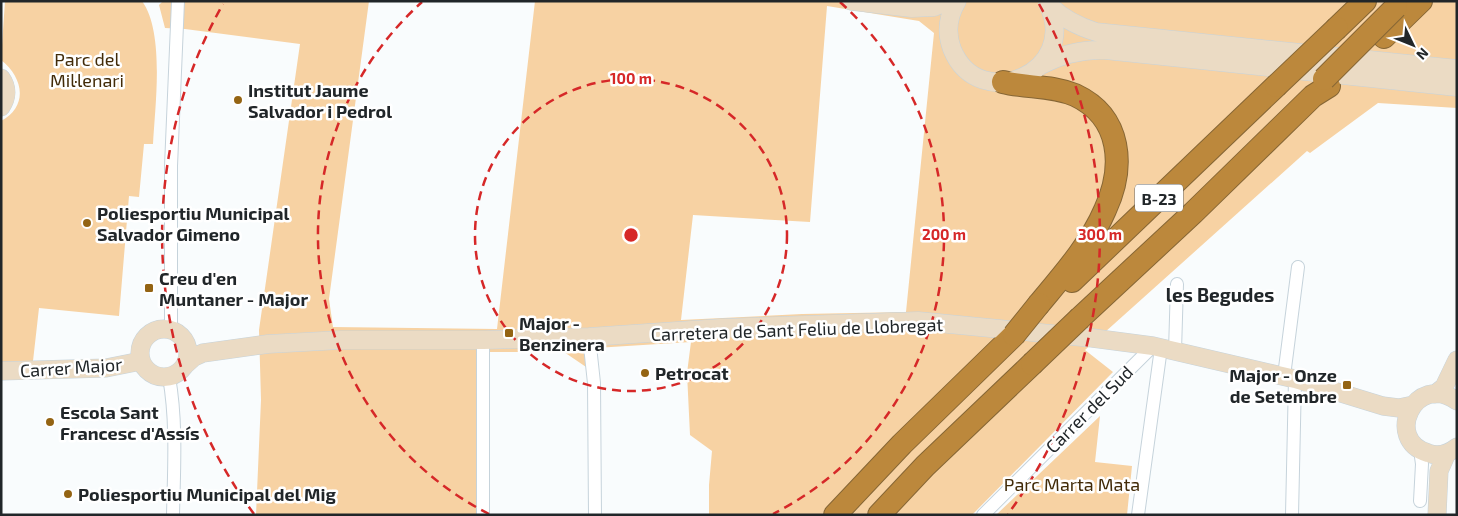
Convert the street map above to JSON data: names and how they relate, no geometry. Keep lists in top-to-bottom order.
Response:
{
  "streets": {
    "highway": ["B-23"],
    "street": ["Carretera de Sant Feliu de Llobregat", "Carrer Major", "Carrer del Sud"]
  },
  "crossings": [
    ["Carretera de Sant Feliu de Llobregat", "Carrer Major"],
    ["Carretera de Sant Feliu de Llobregat", "Carrer del Sud"]
  ],
  "districts": ["les Begudes"],
  "parks": ["Parc del Mil·lenari", "Parc Marta Mata"],
  "places": {
    "other": [
      "Institut Jaume Salvador i Pedrol",
      "Poliesportiu Municipal Salvador Gimeno",
      "Petrocat",
      "Escola Sant Francesc d'Assís",
      "Poliesportiu Municipal del Mig"
    ],
    "transit": ["Creu d'en Muntaner - Major", "Major - Benzinera", "Major - Onze de Setembre"]
  },
  "north": "bottom right",
  "rings": ["100 m", "200 m", "300 m"]
}
